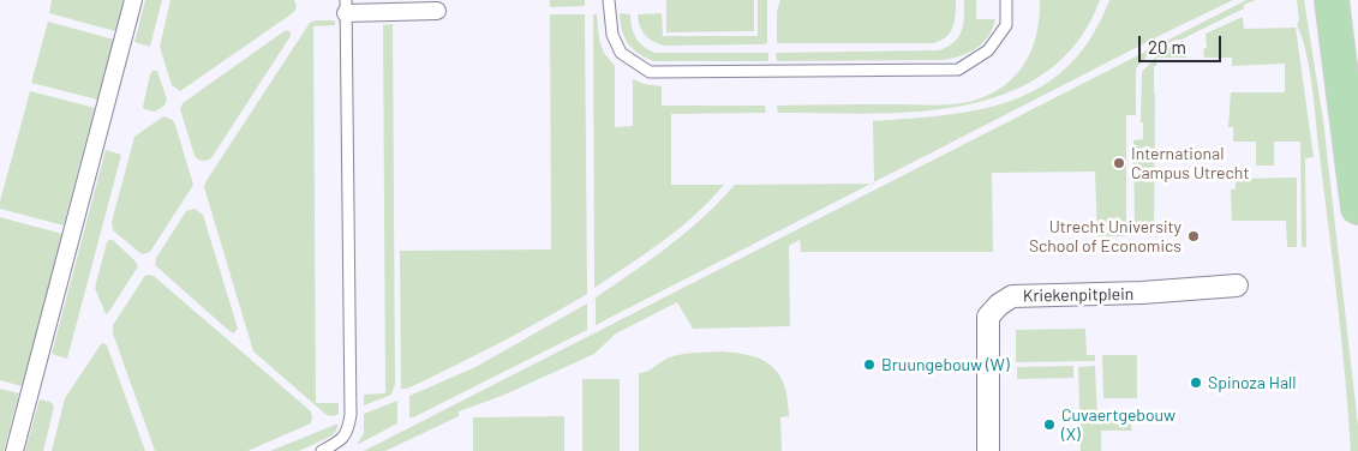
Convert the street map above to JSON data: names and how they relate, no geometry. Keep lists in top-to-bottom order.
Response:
{
  "streets": {
    "street": ["Kriekenpitplein"]
  },
  "places": [
    "International Campus Utrecht",
    "Utrecht University School of Economics",
    "Bruungebouw (W)",
    "Spinoza Hall",
    "Cuvaertgebouw (X)"
  ],
  "scale_bar": "20 m"
}
